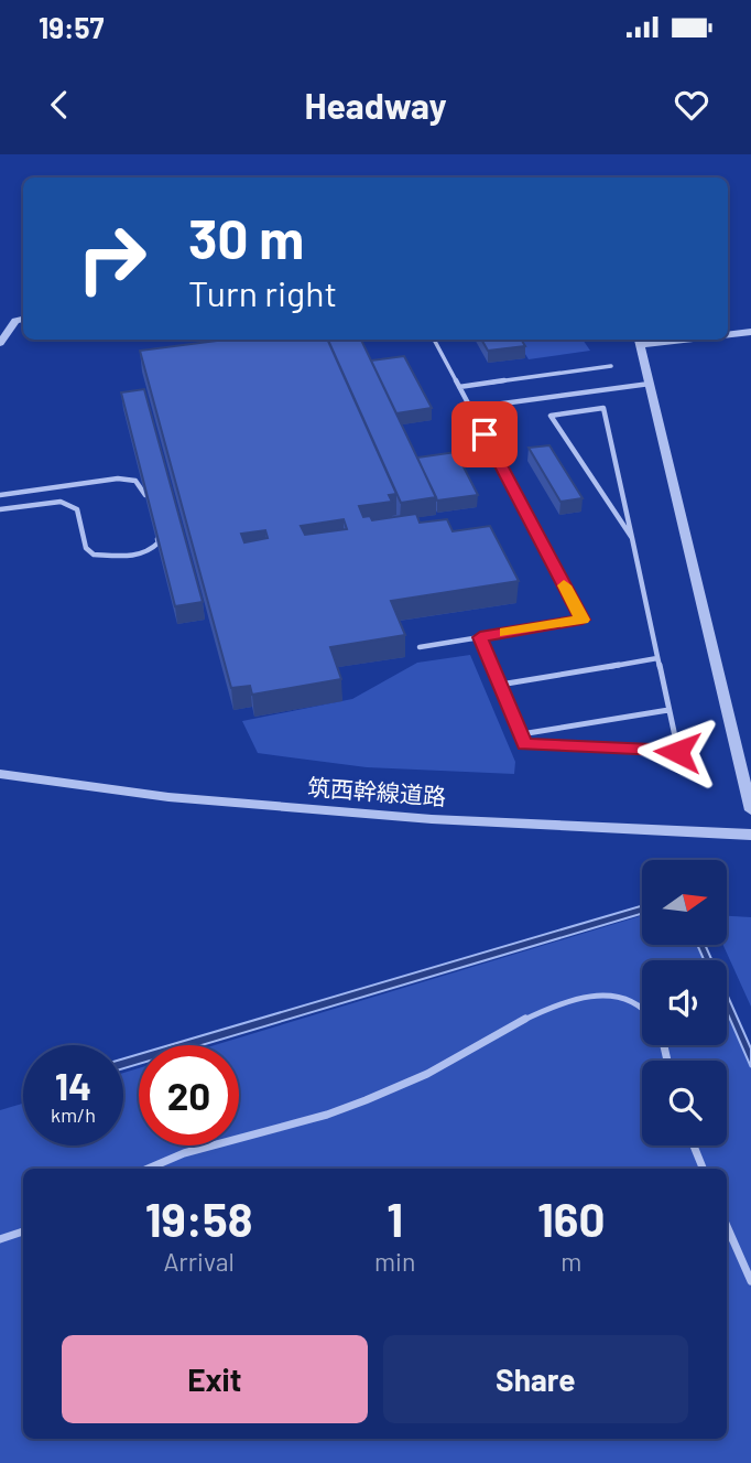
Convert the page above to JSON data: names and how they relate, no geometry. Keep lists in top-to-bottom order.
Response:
{
  "streets": {
    "street": ["筑西幹線道路"]
  },
  "north": "right",
  "page": {
    "status": "19:57",
    "header": "Headway",
    "turn": ["30 m", "Turn right"],
    "speed": "14 km/h",
    "limit": "20",
    "eta": [
      "19:58",
      "Arrival",
      "1",
      "min",
      "160",
      "m"
    ],
    "buttons": ["Exit", "Share"]
  }
}
